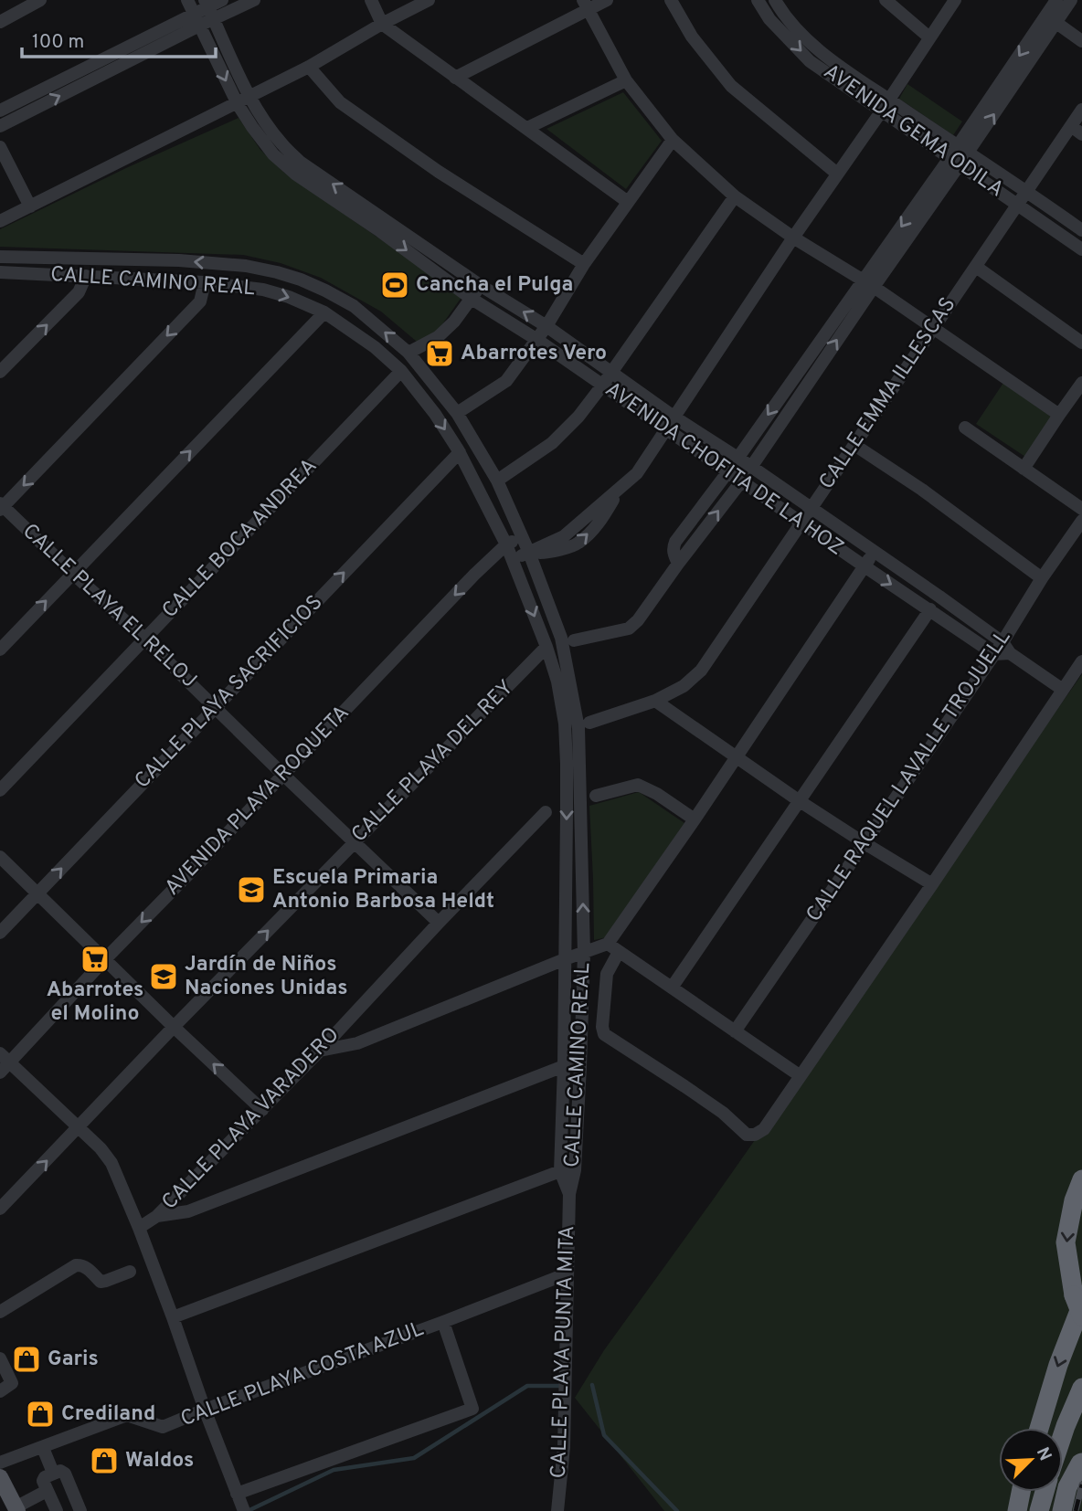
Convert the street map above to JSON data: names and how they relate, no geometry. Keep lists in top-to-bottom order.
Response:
{
  "streets": {
    "street": [
      "AVENIDA GEMA ODILA",
      "CALLE CAMINO REAL",
      "CALLE EMMA ILLESCAS",
      "AVENIDA CHOFITA DE LA HOZ",
      "CALLE BOCA ANDREA",
      "CALLE PLAYA EL RELOJ",
      "CALLE PLAYA SACRIFICIOS",
      "CALLE PLAYA DEL REY",
      "CALLE RAQUEL LAVALLE TROJUELL",
      "AVENIDA PLAYA ROQUETA",
      "CALLE PLAYA VARADERO",
      "CALLE PLAYA PUNTA MITA",
      "CALLE PLAYA COSTA AZUL"
    ]
  },
  "crossings": [
    ["AVENIDA GEMA ODILA", "CALLE EMMA ILLESCAS"],
    ["CALLE CAMINO REAL", "CALLE BOCA ANDREA"],
    ["CALLE CAMINO REAL", "CALLE PLAYA SACRIFICIOS"],
    ["CALLE CAMINO REAL", "CALLE PLAYA DEL REY"],
    ["CALLE CAMINO REAL", "AVENIDA PLAYA ROQUETA"],
    ["CALLE CAMINO REAL", "CALLE PLAYA PUNTA MITA"],
    ["CALLE EMMA ILLESCAS", "AVENIDA CHOFITA DE LA HOZ"],
    ["AVENIDA CHOFITA DE LA HOZ", "CALLE RAQUEL LAVALLE TROJUELL"],
    ["CALLE BOCA ANDREA", "CALLE PLAYA EL RELOJ"],
    ["CALLE PLAYA EL RELOJ", "CALLE PLAYA SACRIFICIOS"],
    ["CALLE PLAYA EL RELOJ", "CALLE PLAYA DEL REY"],
    ["CALLE PLAYA EL RELOJ", "AVENIDA PLAYA ROQUETA"],
    ["CALLE PLAYA EL RELOJ", "CALLE PLAYA VARADERO"],
    ["CALLE PLAYA PUNTA MITA", "CALLE PLAYA COSTA AZUL"]
  ],
  "one_way": ["CALLE PLAYA SACRIFICIOS", "CALLE PLAYA DEL REY", "AVENIDA PLAYA ROQUETA"],
  "places": {
    "sports": ["Cancha el Pulga"],
    "supermarket": ["Abarrotes Vero", "Abarrotes el Molino"],
    "school or university": ["Escuela Primaria Antonio Barbosa Heldt", "Jardín de Niños Naciones Unidas"],
    "shop": ["Garis", "Crediland", "Waldos"]
  },
  "scale_bar": "100 m",
  "north": "top right"
}
